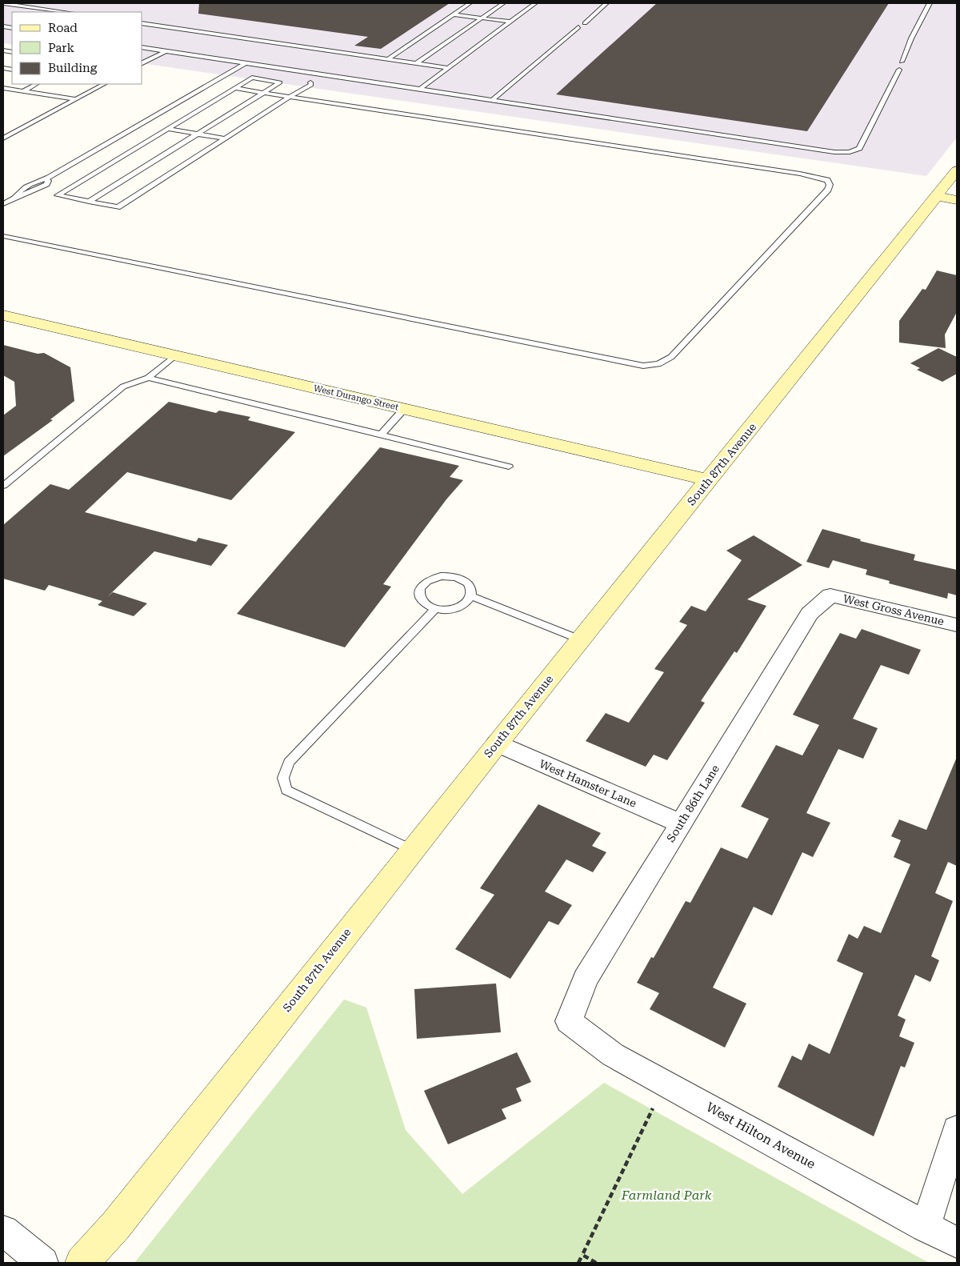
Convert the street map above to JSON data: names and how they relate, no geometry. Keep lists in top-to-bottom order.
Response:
{
  "streets": {
    "street": [
      "West Durango Street",
      "South 87th Avenue",
      "West Gross Avenue",
      "West Hamster Lane",
      "South 86th Lane",
      "West Hilton Avenue"
    ]
  },
  "crossings": [
    ["West Durango Street", "South 87th Avenue"],
    ["South 87th Avenue", "West Hamster Lane"],
    ["West Gross Avenue", "South 86th Lane"],
    ["West Hamster Lane", "South 86th Lane"],
    ["South 86th Lane", "West Hilton Avenue"]
  ],
  "parks": ["Farmland Park"],
  "legend": ["Road", "Park", "Building"]
}
